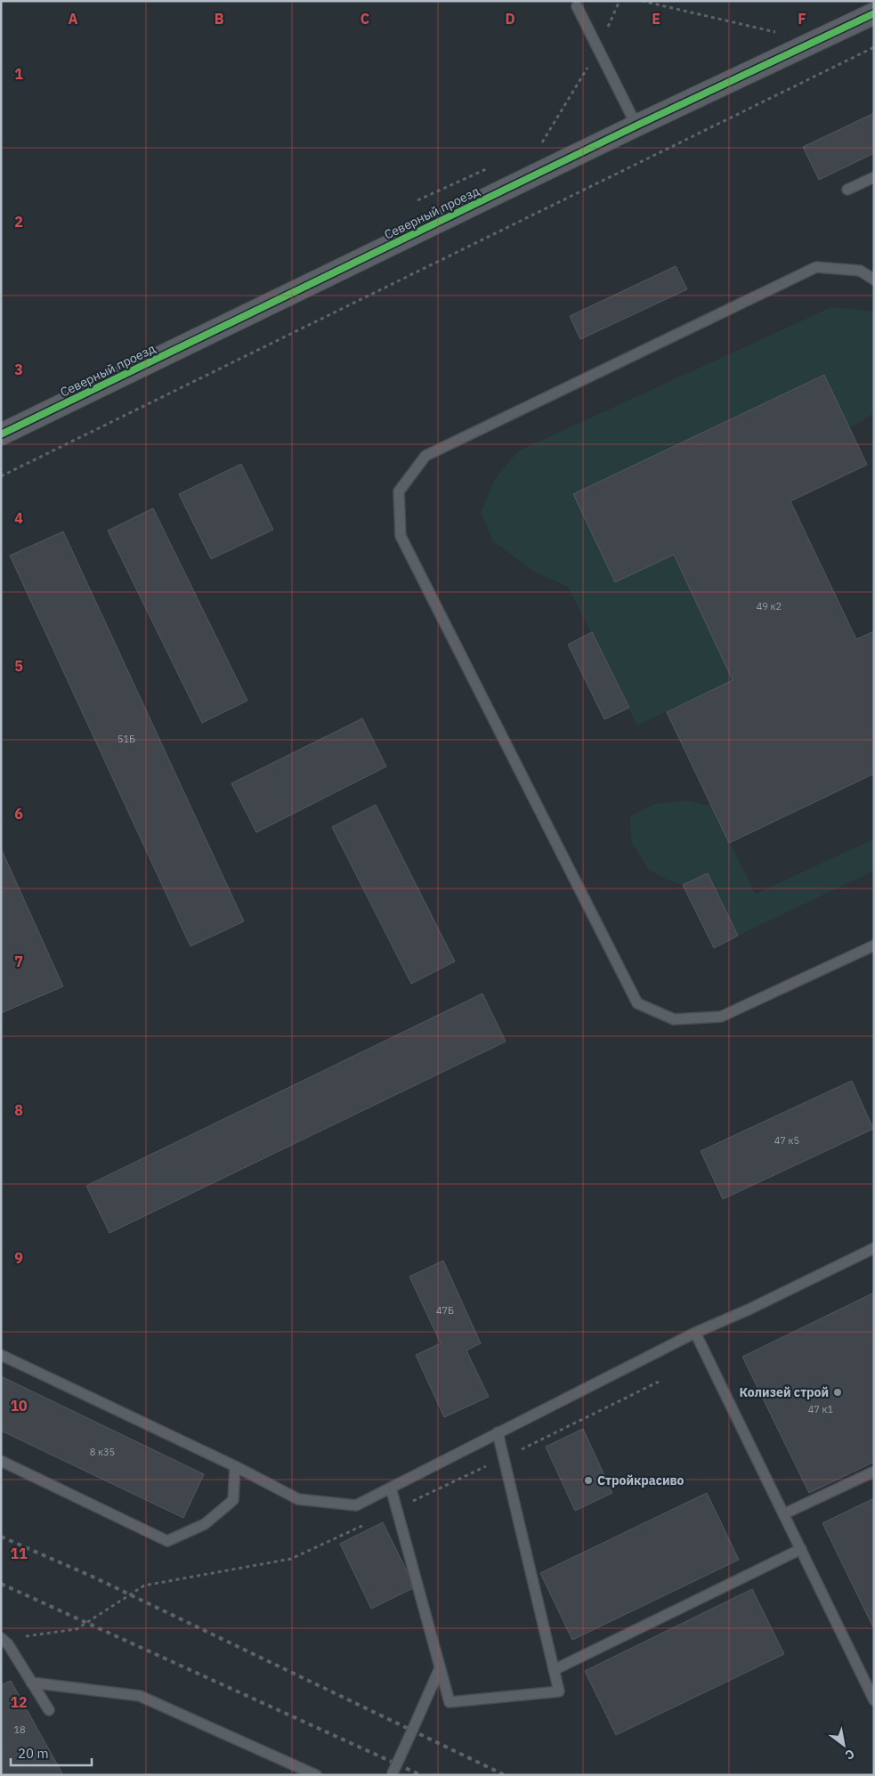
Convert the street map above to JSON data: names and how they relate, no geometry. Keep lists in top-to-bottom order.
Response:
{
  "streets": {
    "street": ["Северный проезд"]
  },
  "places": ["Колизей строй", "Стройкрасиво"],
  "house_numbers": [
    "49 к2",
    "51Б",
    "47 к5",
    "47Б",
    "47 к1",
    "8 к35",
    "18"
  ],
  "scale_bar": "20 m",
  "north": "bottom right",
  "grid": {
    "columns": [
      "A",
      "B",
      "C",
      "D",
      "E",
      "F"
    ],
    "rows": [
      "1",
      "2",
      "3",
      "4",
      "5",
      "6",
      "7",
      "8",
      "9",
      "10",
      "11",
      "12"
    ]
  }
}
